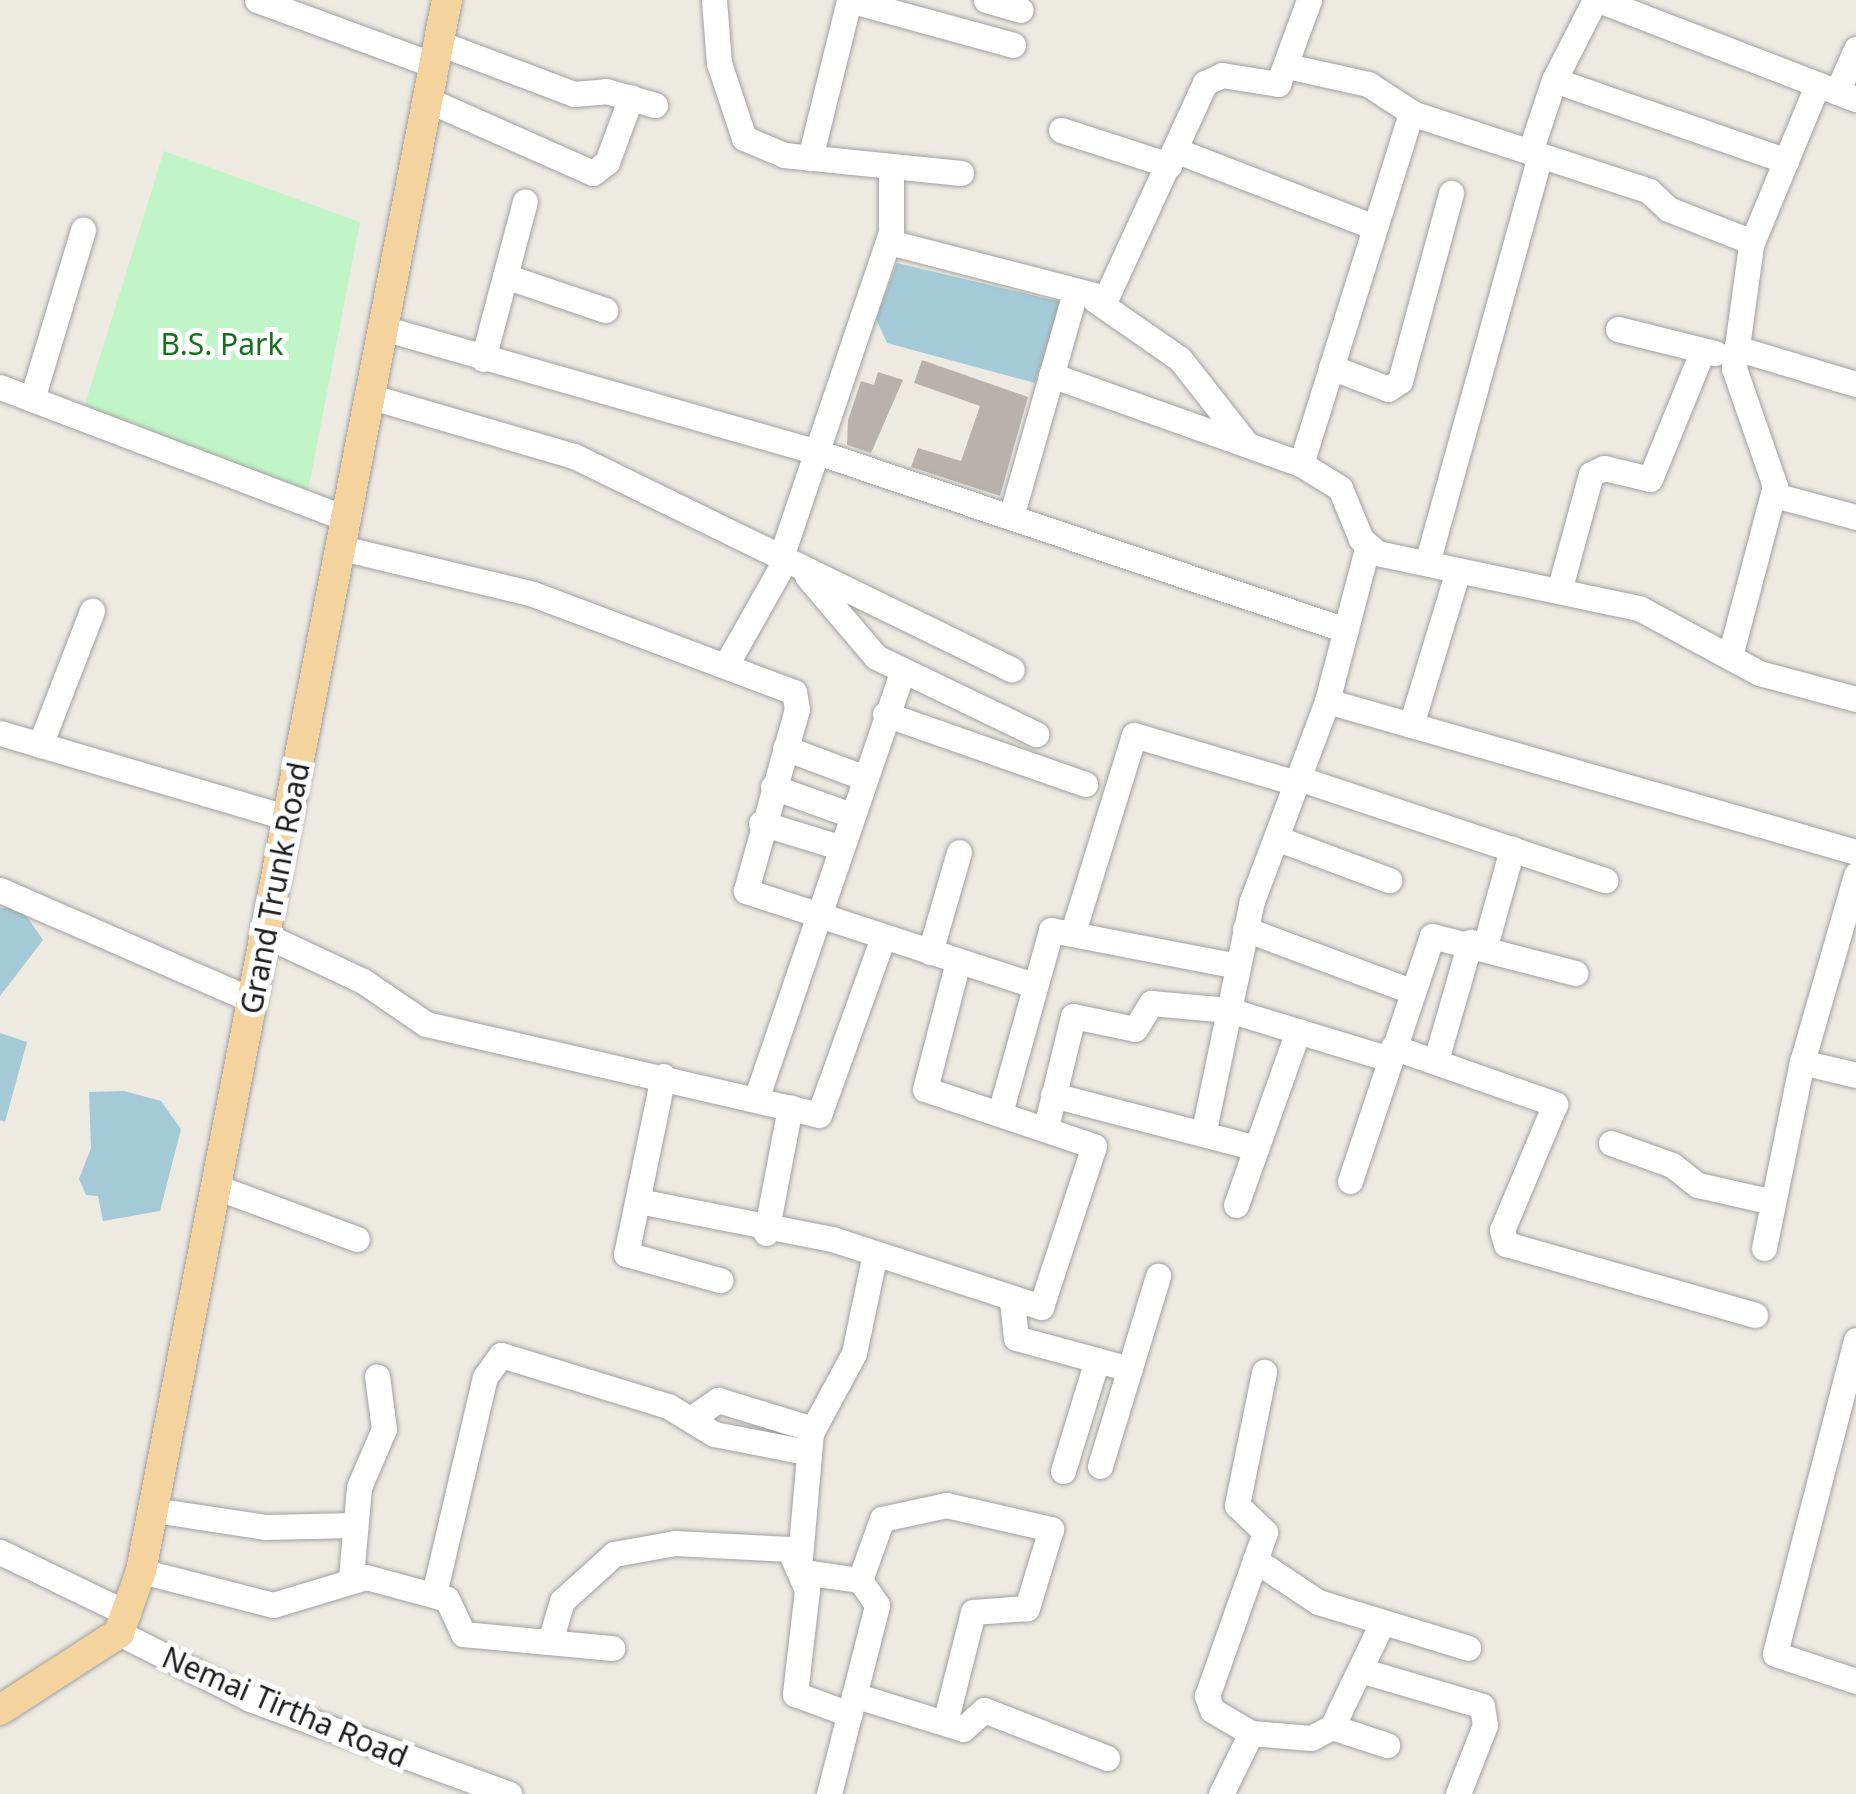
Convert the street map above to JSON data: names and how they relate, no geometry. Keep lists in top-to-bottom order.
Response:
{
  "streets": {
    "main road": ["Grand Trunk Road"],
    "street": ["Nemai Tirtha Road"]
  },
  "crossings": [
    ["Grand Trunk Road", "Nemai Tirtha Road"]
  ],
  "parks": ["B.S. Park"]
}
